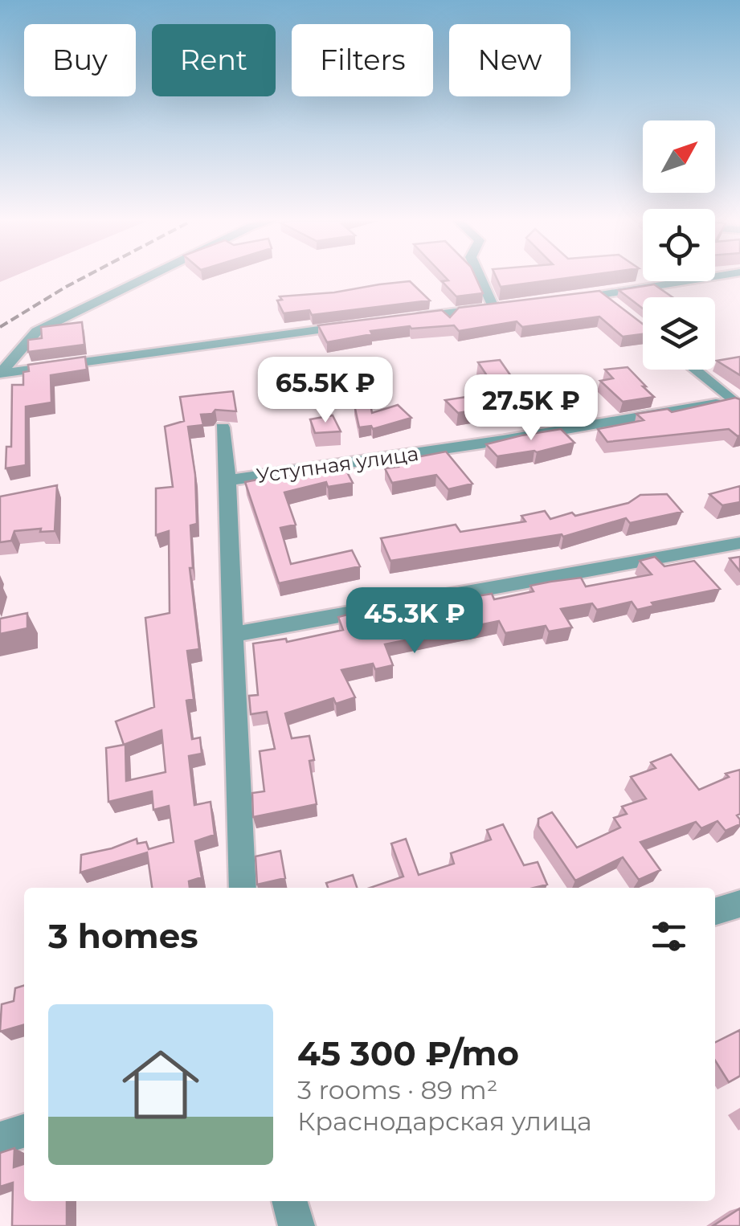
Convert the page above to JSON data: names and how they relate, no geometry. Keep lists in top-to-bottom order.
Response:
{
  "streets": {
    "street": ["Уступная улица"]
  },
  "north": "top right",
  "page": {
    "chip": [
      "Buy",
      "Rent",
      "Filters",
      "New"
    ],
    "price": ["65.5K ₽", "27.5K ₽", "45.3K ₽"],
    "heading": "3 homes",
    "list": [
      {
        "name": "45 300 ₽/mo",
        "note": "3 rooms · 89 m² · Краснодарская улица"
      }
    ]
  }
}
